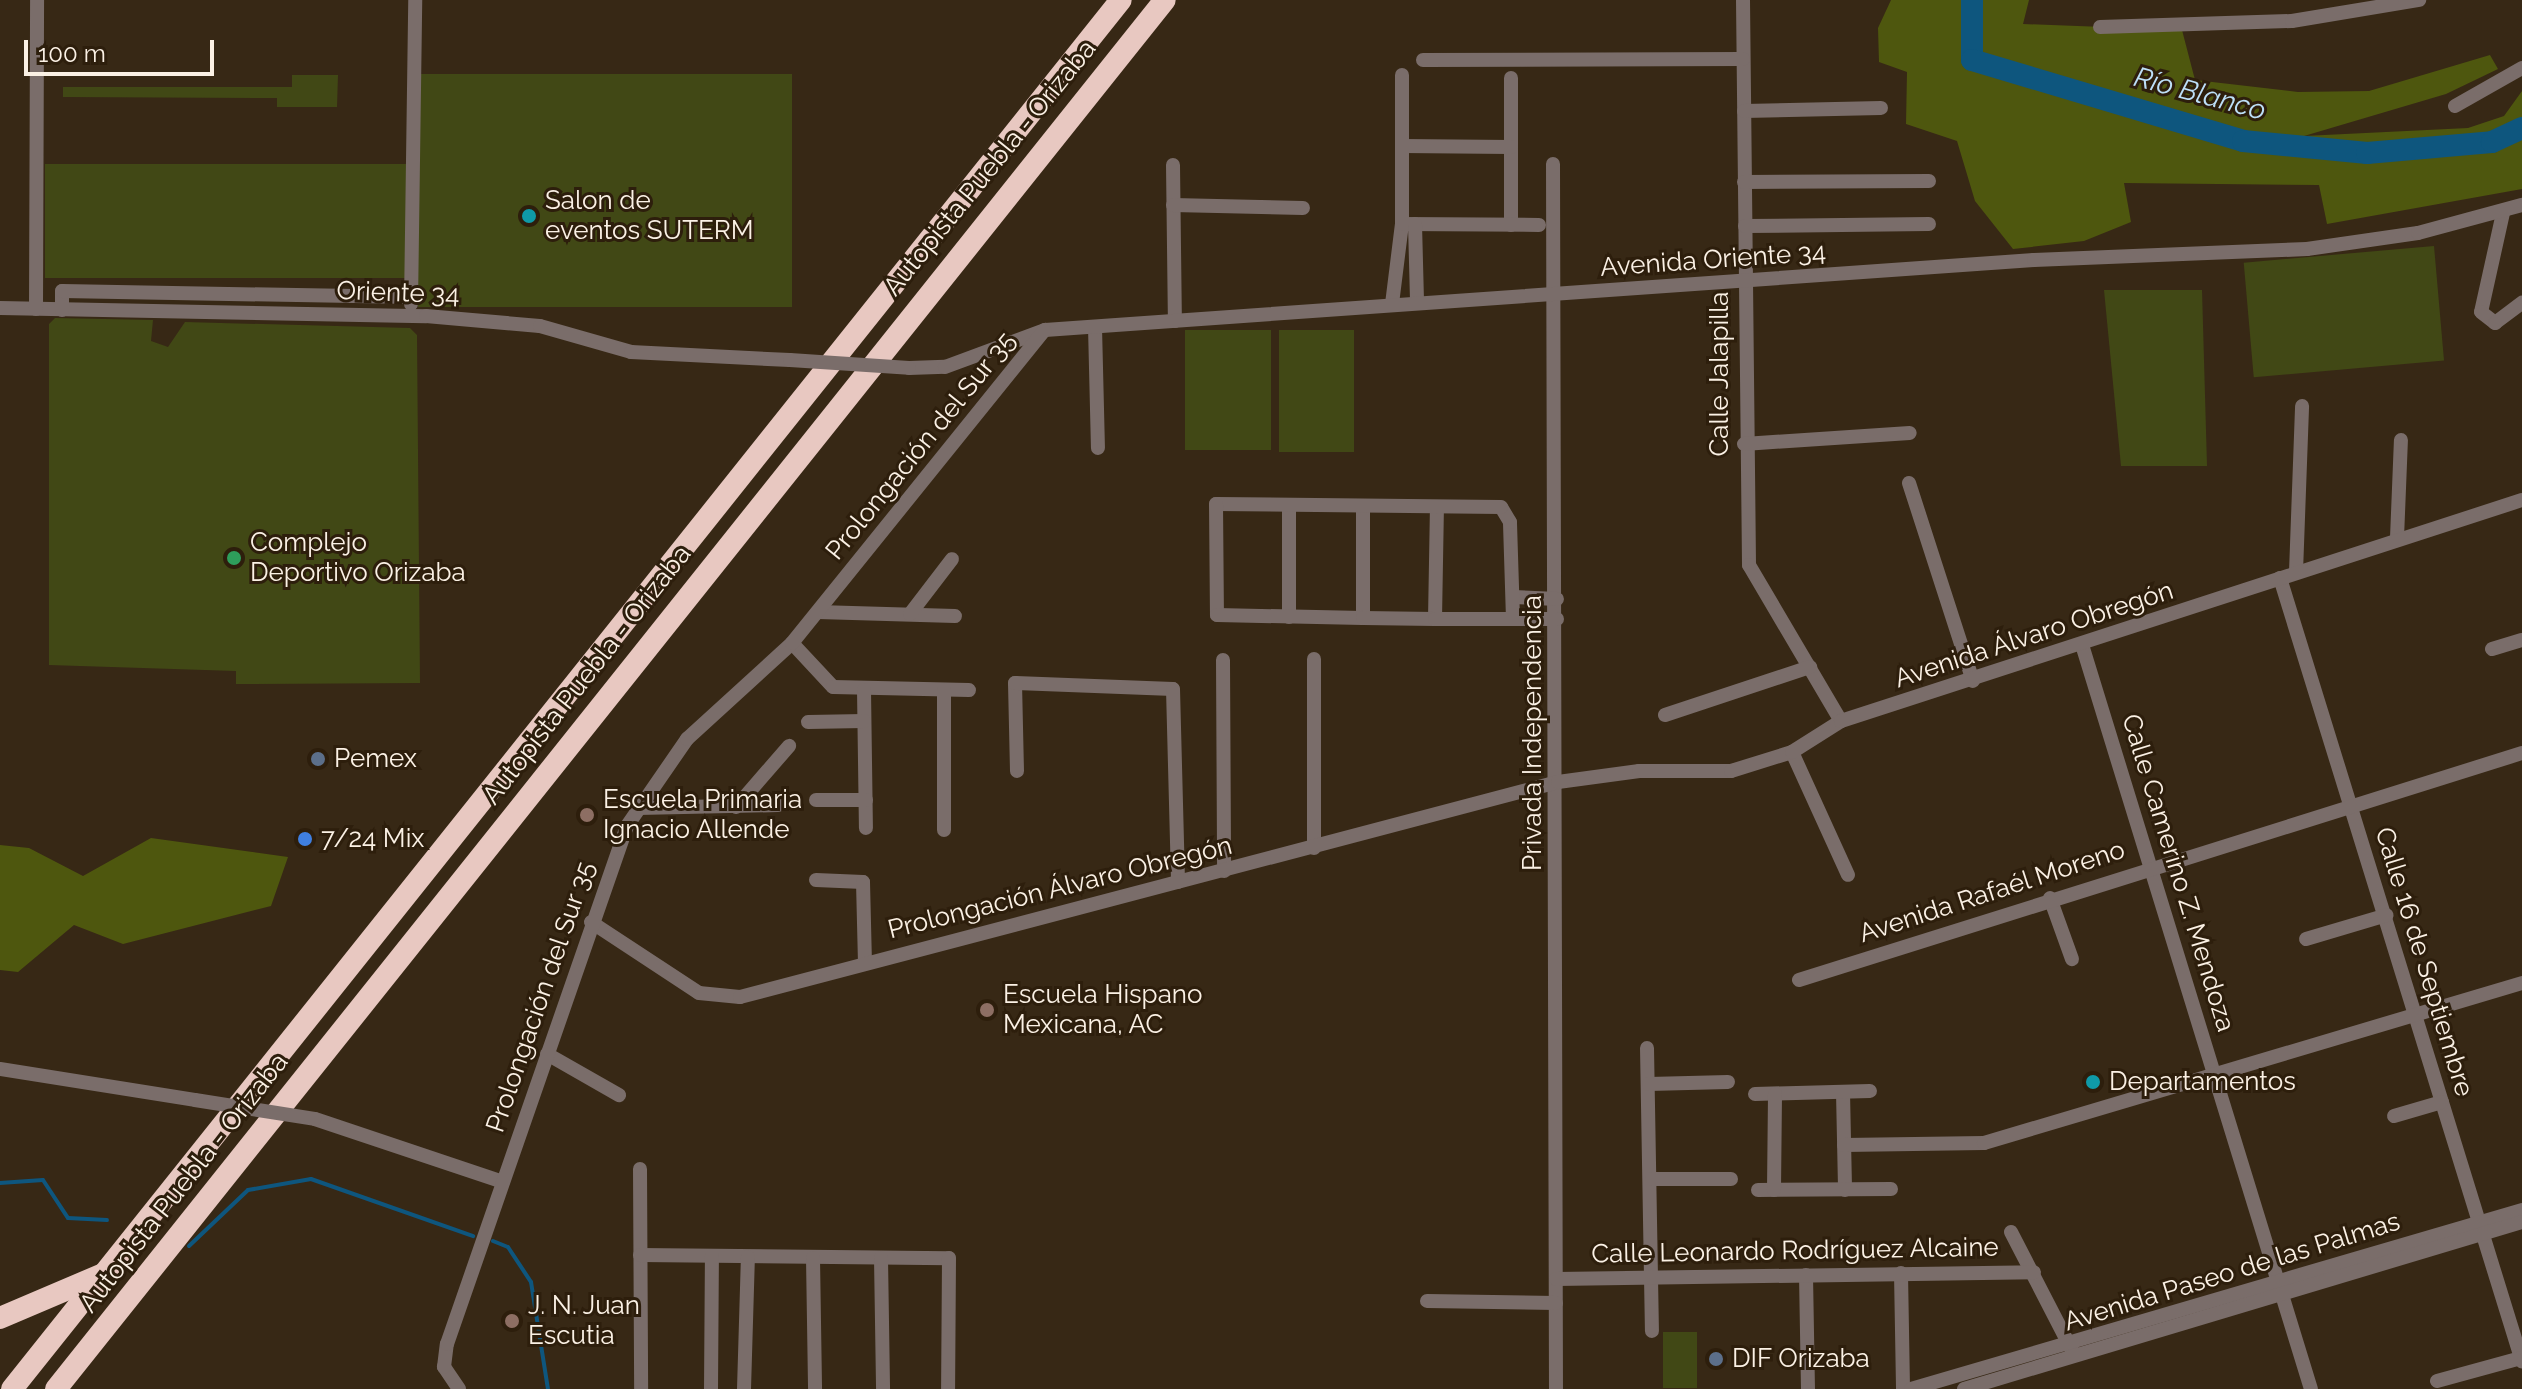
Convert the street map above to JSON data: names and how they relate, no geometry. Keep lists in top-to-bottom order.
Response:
{
  "streets": {
    "highway": ["Autopista Puebla - Orizaba"],
    "street": [
      "Avenida Oriente 34",
      "Oriente 34",
      "Calle Jalapilla",
      "Prolongación del Sur 35",
      "Avenida Álvaro Obregón",
      "Privada Independencia",
      "Calle Camerino Z. Mendoza",
      "Prolongación Álvaro Obregón",
      "Avenida Rafaél Moreno",
      "Calle 16 de Septiembre",
      "Calle Leonardo Rodríguez Alcaine",
      "Avenida Paseo de las Palmas"
    ]
  },
  "crossings": [
    ["Avenida Oriente 34", "Oriente 34"],
    ["Avenida Oriente 34", "Calle Jalapilla"],
    ["Avenida Oriente 34", "Prolongación del Sur 35"],
    ["Avenida Oriente 34", "Privada Independencia"],
    ["Calle Jalapilla", "Avenida Álvaro Obregón"],
    ["Prolongación del Sur 35", "Prolongación Álvaro Obregón"],
    ["Avenida Álvaro Obregón", "Privada Independencia"],
    ["Avenida Álvaro Obregón", "Calle Camerino Z. Mendoza"],
    ["Avenida Álvaro Obregón", "Prolongación Álvaro Obregón"],
    ["Avenida Álvaro Obregón", "Calle 16 de Septiembre"],
    ["Privada Independencia", "Prolongación Álvaro Obregón"],
    ["Privada Independencia", "Calle Leonardo Rodríguez Alcaine"],
    ["Calle Camerino Z. Mendoza", "Avenida Rafaél Moreno"],
    ["Calle Camerino Z. Mendoza", "Avenida Paseo de las Palmas"],
    ["Avenida Rafaél Moreno", "Calle 16 de Septiembre"],
    ["Calle 16 de Septiembre", "Avenida Paseo de las Palmas"]
  ],
  "water": ["Río Blanco"],
  "places": [
    "Salon de eventos SUTERM",
    "Complejo Deportivo Orizaba",
    "Pemex",
    "Escuela Primaria Ignacio Allende",
    "7/24 Mix",
    "Escuela Hispano Mexicana, AC",
    "Departamentos",
    "J. N. Juan Escutia",
    "DIF Orizaba"
  ],
  "scale_bar": "100 m"
}
